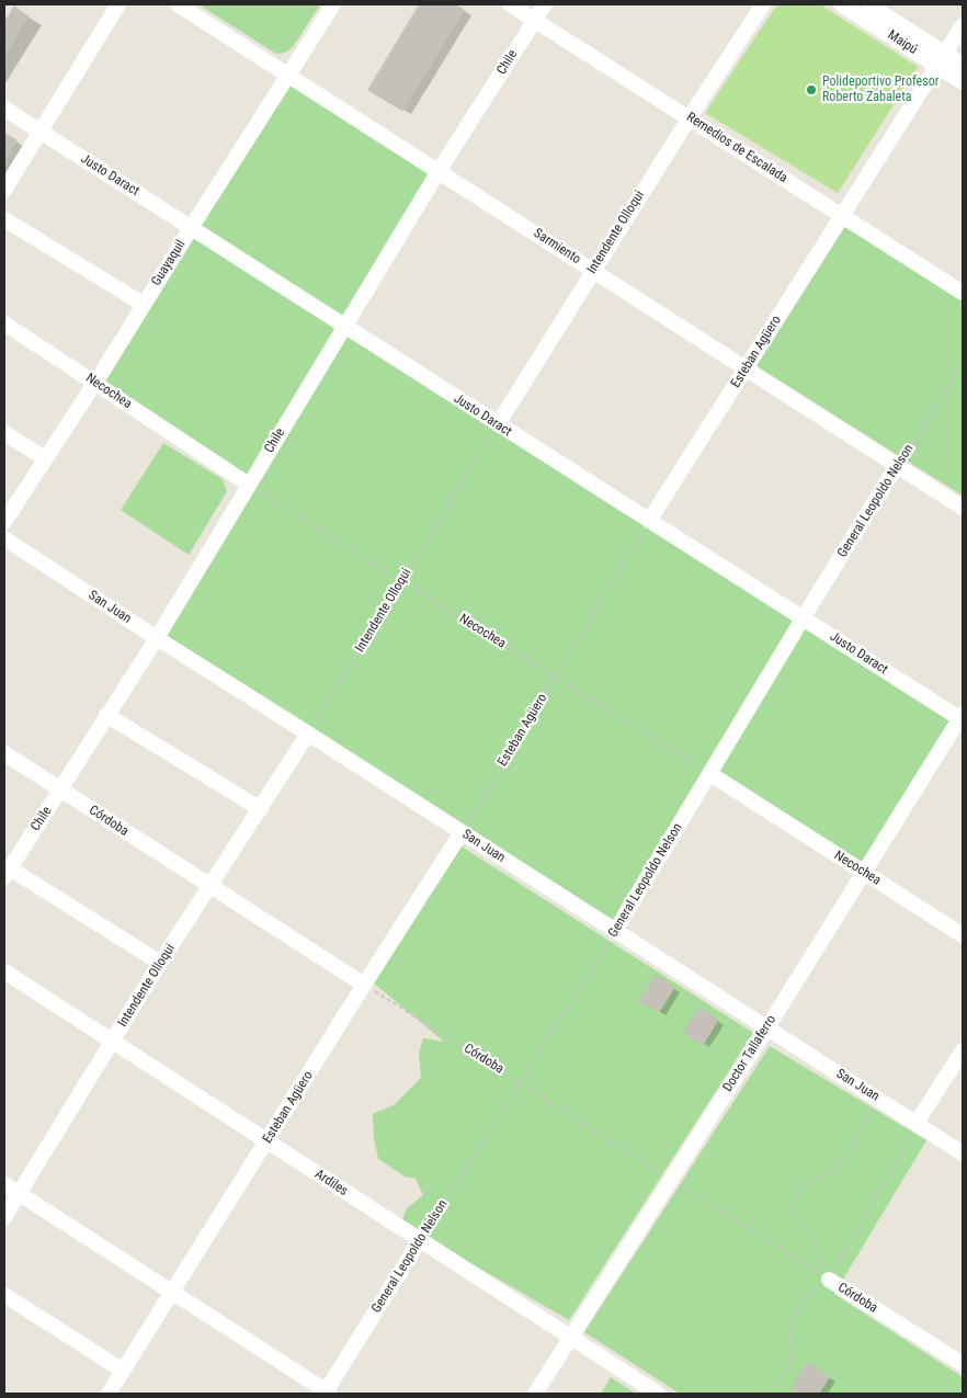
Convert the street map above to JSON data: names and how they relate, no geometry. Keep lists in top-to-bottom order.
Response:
{
  "streets": {
    "street": [
      "Maipú",
      "Chile",
      "Remedios de Escalada",
      "Justo Daract",
      "Intendente Olloqui",
      "Sarmiento",
      "Guayaquil",
      "Esteban Agüero",
      "Necochea",
      "General Leopoldo Nelson",
      "San Juan",
      "Córdoba",
      "Doctor Tallaferro",
      "Ardiles"
    ]
  },
  "crossings": [
    ["Maipú", "Esteban Agüero"],
    ["Chile", "Remedios de Escalada"],
    ["Chile", "Justo Daract"],
    ["Chile", "Sarmiento"],
    ["Chile", "Necochea"],
    ["Chile", "San Juan"],
    ["Chile", "Córdoba"],
    ["Remedios de Escalada", "Intendente Olloqui"],
    ["Remedios de Escalada", "Esteban Agüero"],
    ["Justo Daract", "Intendente Olloqui"],
    ["Justo Daract", "Guayaquil"],
    ["Justo Daract", "Esteban Agüero"],
    ["Justo Daract", "General Leopoldo Nelson"],
    ["Justo Daract", "Doctor Tallaferro"],
    ["Intendente Olloqui", "Sarmiento"],
    ["Intendente Olloqui", "Necochea"],
    ["Intendente Olloqui", "San Juan"],
    ["Intendente Olloqui", "Córdoba"],
    ["Intendente Olloqui", "Ardiles"],
    ["Sarmiento", "Guayaquil"],
    ["Sarmiento", "Esteban Agüero"],
    ["Sarmiento", "General Leopoldo Nelson"],
    ["Guayaquil", "Necochea"],
    ["Esteban Agüero", "Necochea"],
    ["Esteban Agüero", "San Juan"],
    ["Esteban Agüero", "Córdoba"],
    ["Esteban Agüero", "Ardiles"],
    ["Necochea", "General Leopoldo Nelson"],
    ["Necochea", "Doctor Tallaferro"],
    ["General Leopoldo Nelson", "San Juan"],
    ["General Leopoldo Nelson", "Córdoba"],
    ["General Leopoldo Nelson", "Ardiles"],
    ["San Juan", "Doctor Tallaferro"],
    ["Córdoba", "Doctor Tallaferro"],
    ["Doctor Tallaferro", "Ardiles"]
  ],
  "places": ["Polideportivo Profesor Roberto Zabaleta"]
}
